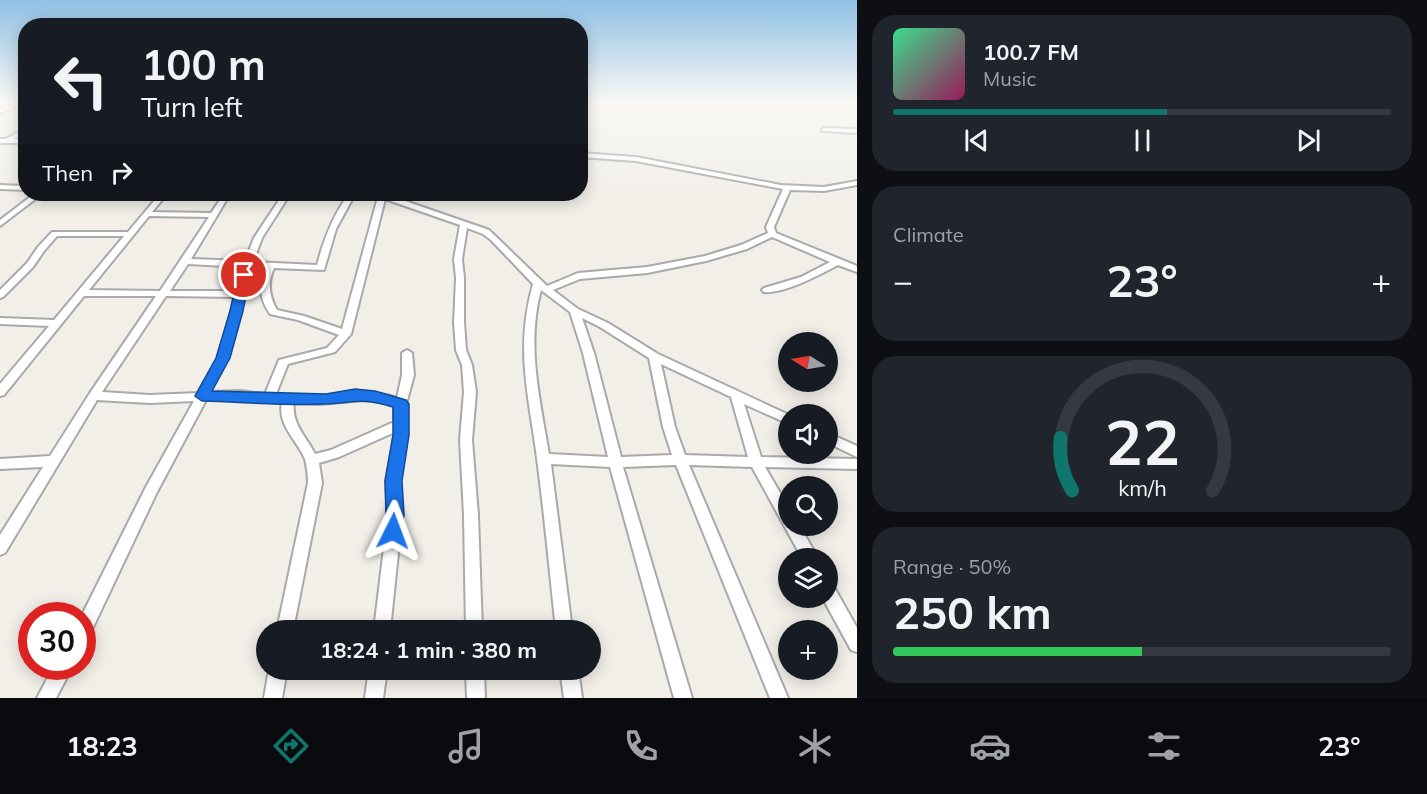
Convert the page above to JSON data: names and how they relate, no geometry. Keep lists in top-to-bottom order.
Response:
{
  "north": "left",
  "page": {
    "turn": ["100 m", "Turn left"],
    "song": ["100.7 FM", "Music"],
    "then": "Then",
    "tile": [
      "Climate",
      ["Range · 50%", "250 km"]
    ],
    "heat": ["−", "23°", "+"],
    "map_buttons": "+",
    "limit": "30",
    "trip": "18:24 · 1 min · 380 m",
    "tabs": ["18:23", "23°"],
    "gauge": ["22", "km/h"]
  }
}
